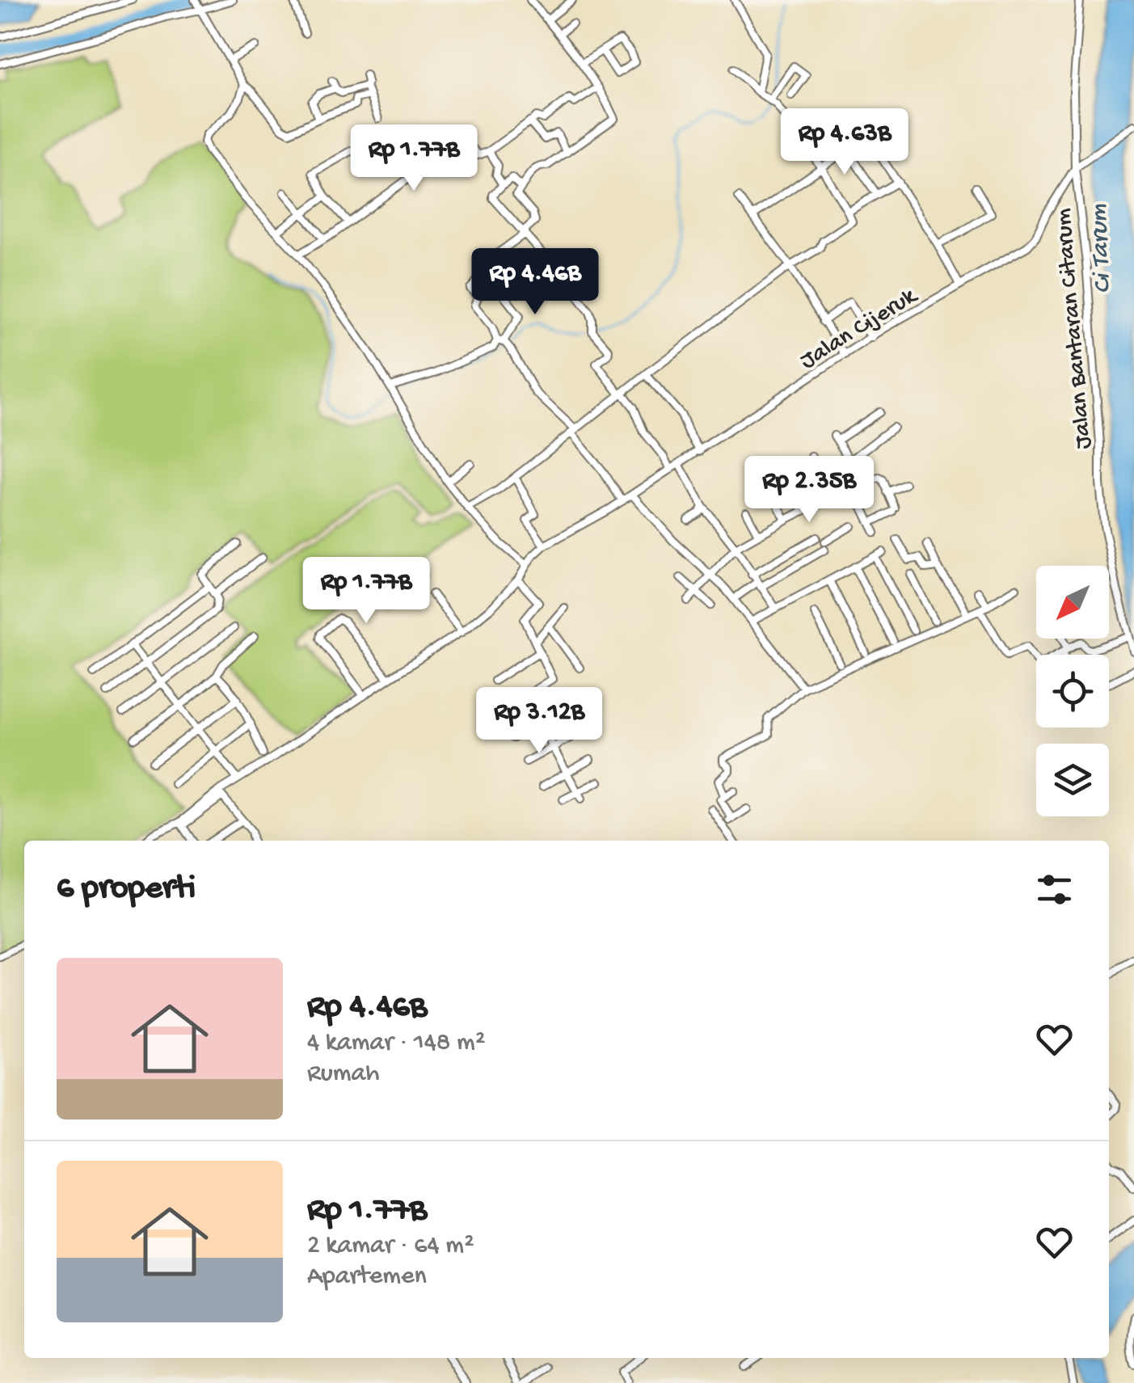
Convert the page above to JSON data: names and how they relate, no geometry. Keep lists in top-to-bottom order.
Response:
{
  "streets": {
    "street": ["Jalan Cijeruk", "Jalan Bantaran Citarum"]
  },
  "crossings": [
    ["Jalan Cijeruk", "Jalan Bantaran Citarum"]
  ],
  "water": ["Ci Tarum"],
  "north": "bottom left",
  "page": {
    "price": [
      "Rp 4.63B",
      "Rp 1.77B",
      "Rp 4.46B",
      "Rp 2.35B",
      "Rp 1.77B",
      "Rp 3.12B"
    ],
    "heading": "6 properti",
    "list": [
      {
        "name": "Rp 4.46B",
        "note": "4 kamar · 148 m² · Rumah"
      },
      {
        "name": "Rp 1.77B",
        "note": "2 kamar · 64 m² · Apartemen"
      }
    ]
  }
}
